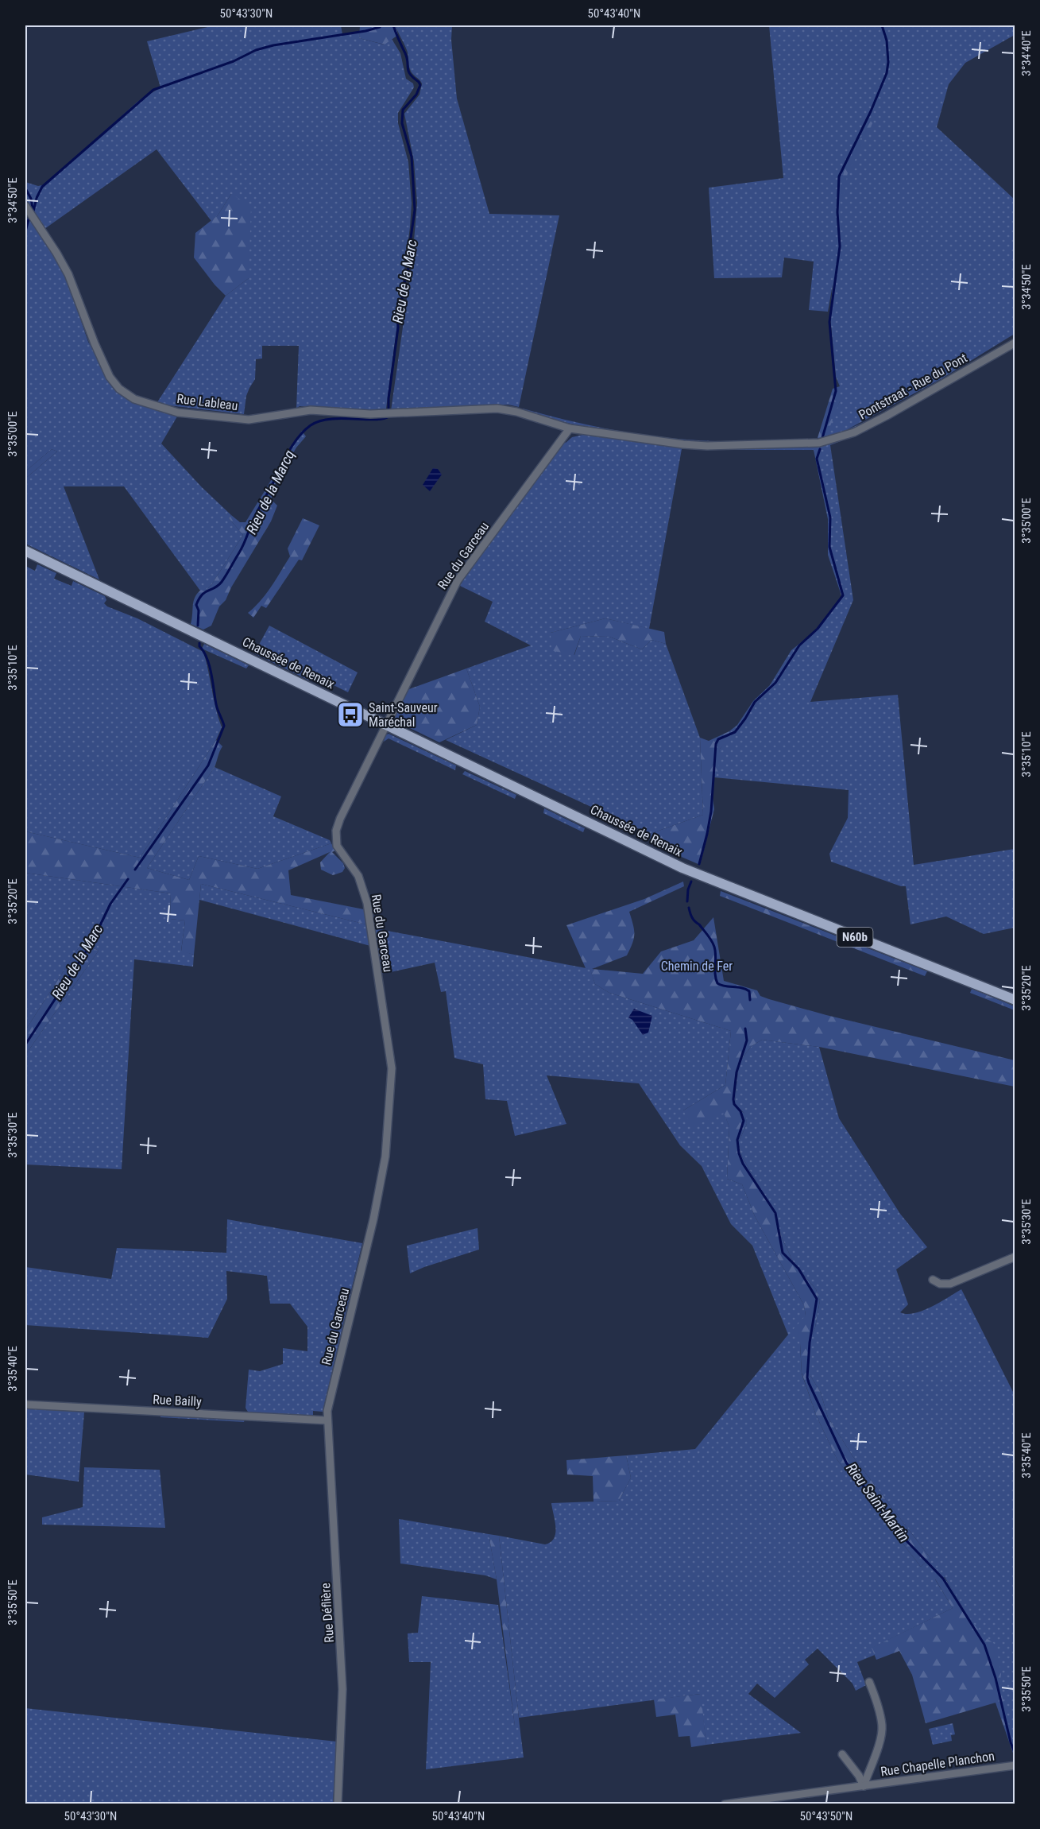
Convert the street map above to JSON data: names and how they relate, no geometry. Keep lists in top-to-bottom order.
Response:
{
  "streets": {
    "main road": ["Chaussée de Renaix", "N60b"],
    "street": [
      "Pontstraat - Rue du Pont",
      "Rue Lableau",
      "Rue du Garceau",
      "Rue Bailly",
      "Rue Déflière",
      "Rue Chapelle Planchon"
    ]
  },
  "crossings": [
    ["Pontstraat - Rue du Pont", "Rue Lableau"],
    ["Pontstraat - Rue du Pont", "Rue du Garceau"],
    ["Rue Lableau", "Rue du Garceau"],
    ["Rue du Garceau", "Chaussée de Renaix"],
    ["Rue du Garceau", "Rue Bailly"],
    ["Rue du Garceau", "Rue Déflière"],
    ["Rue Bailly", "Rue Déflière"]
  ],
  "water": ["Rieu de la Marc", "Rieu de la Marcq", "Rieu Saint-Martin"],
  "parks": ["Chemin de Fer"],
  "places": {
    "bus stop": ["Saint-Sauveur Maréchal"]
  },
  "coordinates": [
    "50°43'30\"N",
    "50°43'40\"N",
    "3°34'40\"E",
    "3°34'50\"E",
    "3°35'00\"E",
    "3°35'10\"E",
    "3°35'20\"E",
    "3°35'30\"E",
    "3°35'40\"E",
    "3°35'50\"E",
    "50°43'50\"N"
  ]
}
